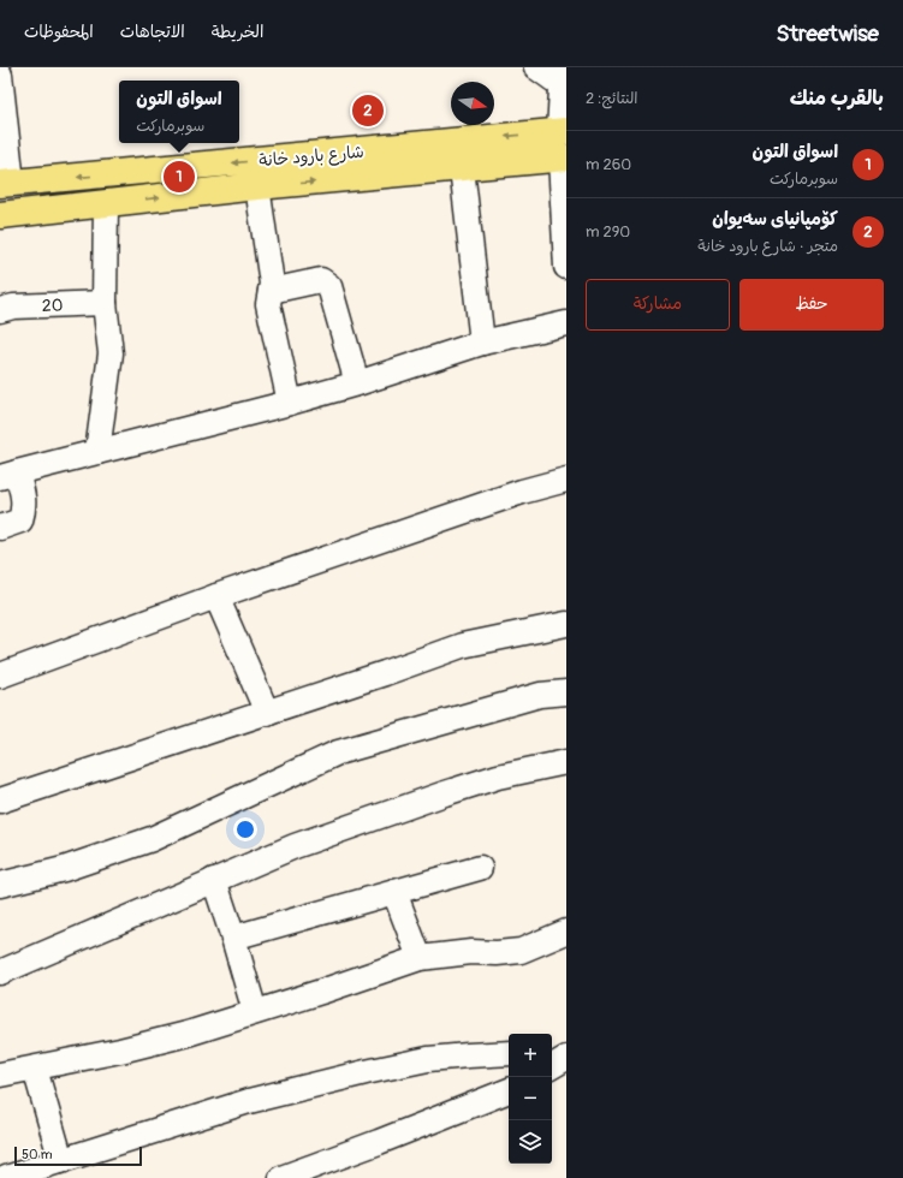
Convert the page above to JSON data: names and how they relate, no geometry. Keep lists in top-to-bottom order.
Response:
{
  "streets": {
    "main road": ["شارع بارود خانة"],
    "street": ["20"]
  },
  "scale_bar": "50 m",
  "north": "right",
  "page": {
    "header": "Streetwise",
    "nav": ["الخريطة", "الاتجاهات", "المحفوظات"],
    "heading": ["بالقرب منك", "النتائج: 2"],
    "popup": ["اسواق التون", "سوبرماركت"],
    "pins": ["2", "1"],
    "list": [
      {
        "mark": "1",
        "name": "اسواق التون",
        "note": "سوبرماركت",
        "value": "260 m"
      },
      {
        "mark": "2",
        "name": "کۆمپانیای سەیوان",
        "note": "متجر · شارع بارود خانة",
        "value": "290 m"
      }
    ],
    "buttons": ["حفظ", "مشاركة"],
    "map_buttons": ["+", "−"],
    "scale": "50 m"
  }
}
